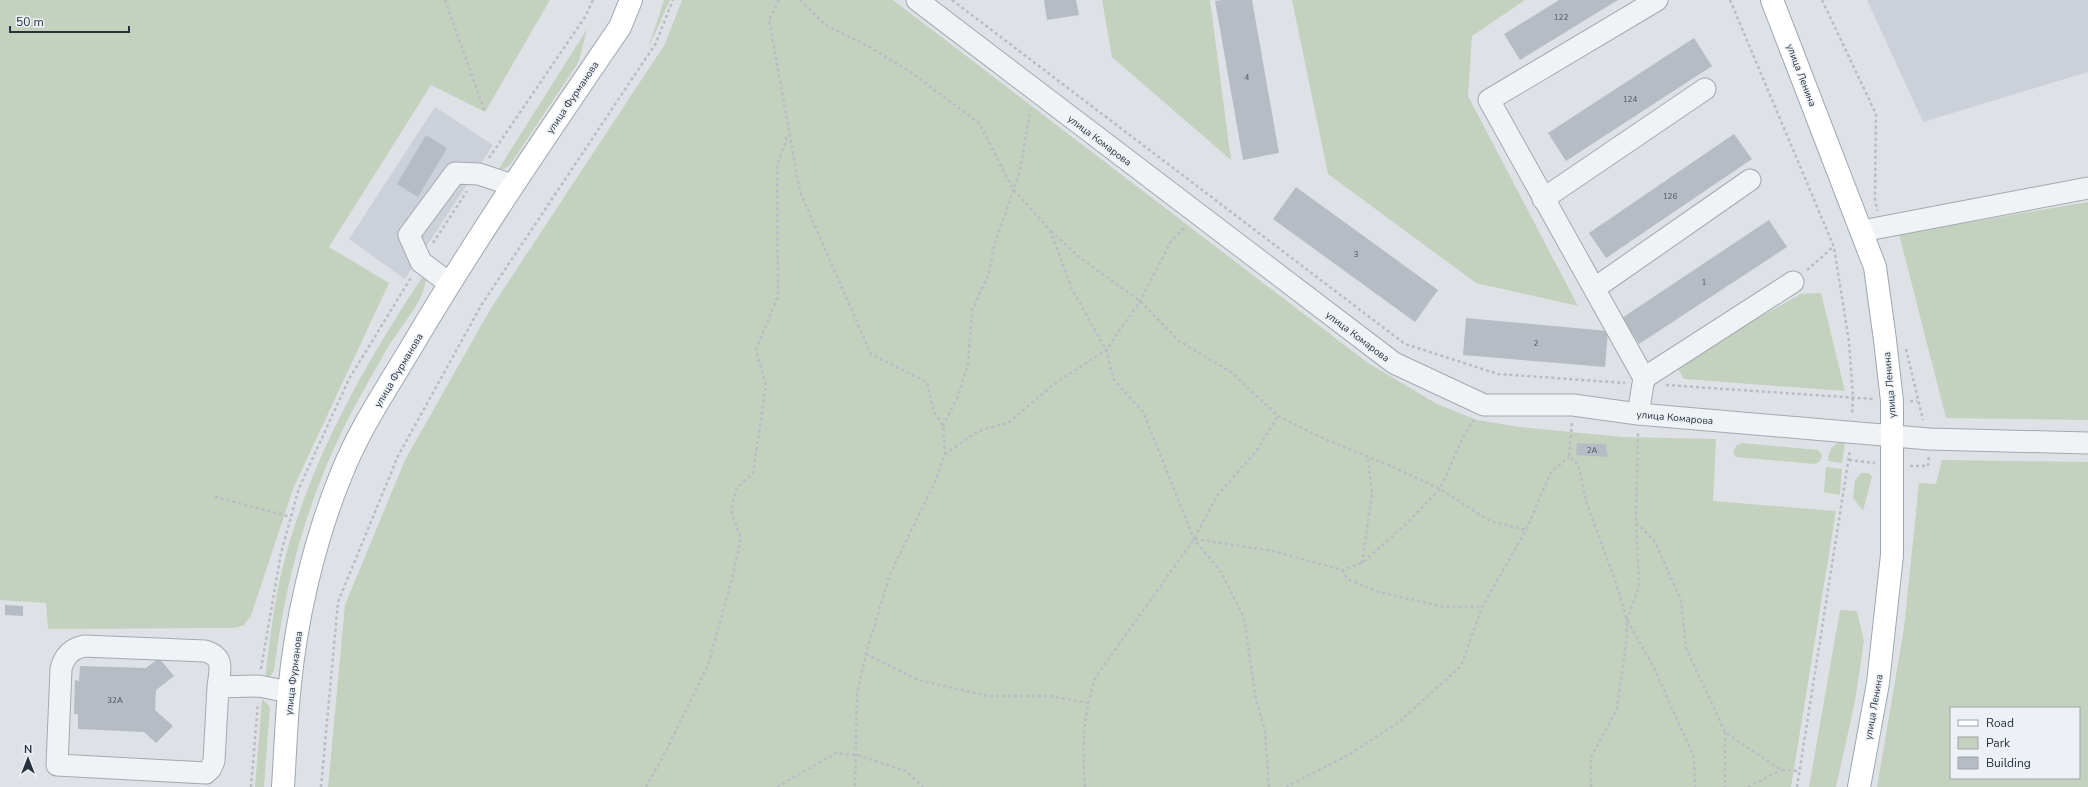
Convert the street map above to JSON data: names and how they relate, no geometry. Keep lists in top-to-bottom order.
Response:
{
  "streets": {
    "main road": ["улица Ленина", "улица Фурманова"],
    "street": ["улица Комарова"]
  },
  "crossings": [
    ["улица Ленина", "улица Комарова"]
  ],
  "house_numbers": [
    "122",
    "4",
    "124",
    "126",
    "3",
    "1",
    "2",
    "2А",
    "32А"
  ],
  "legend": ["Road", "Park", "Building"],
  "scale_bar": "50 m",
  "north": "top"
}
